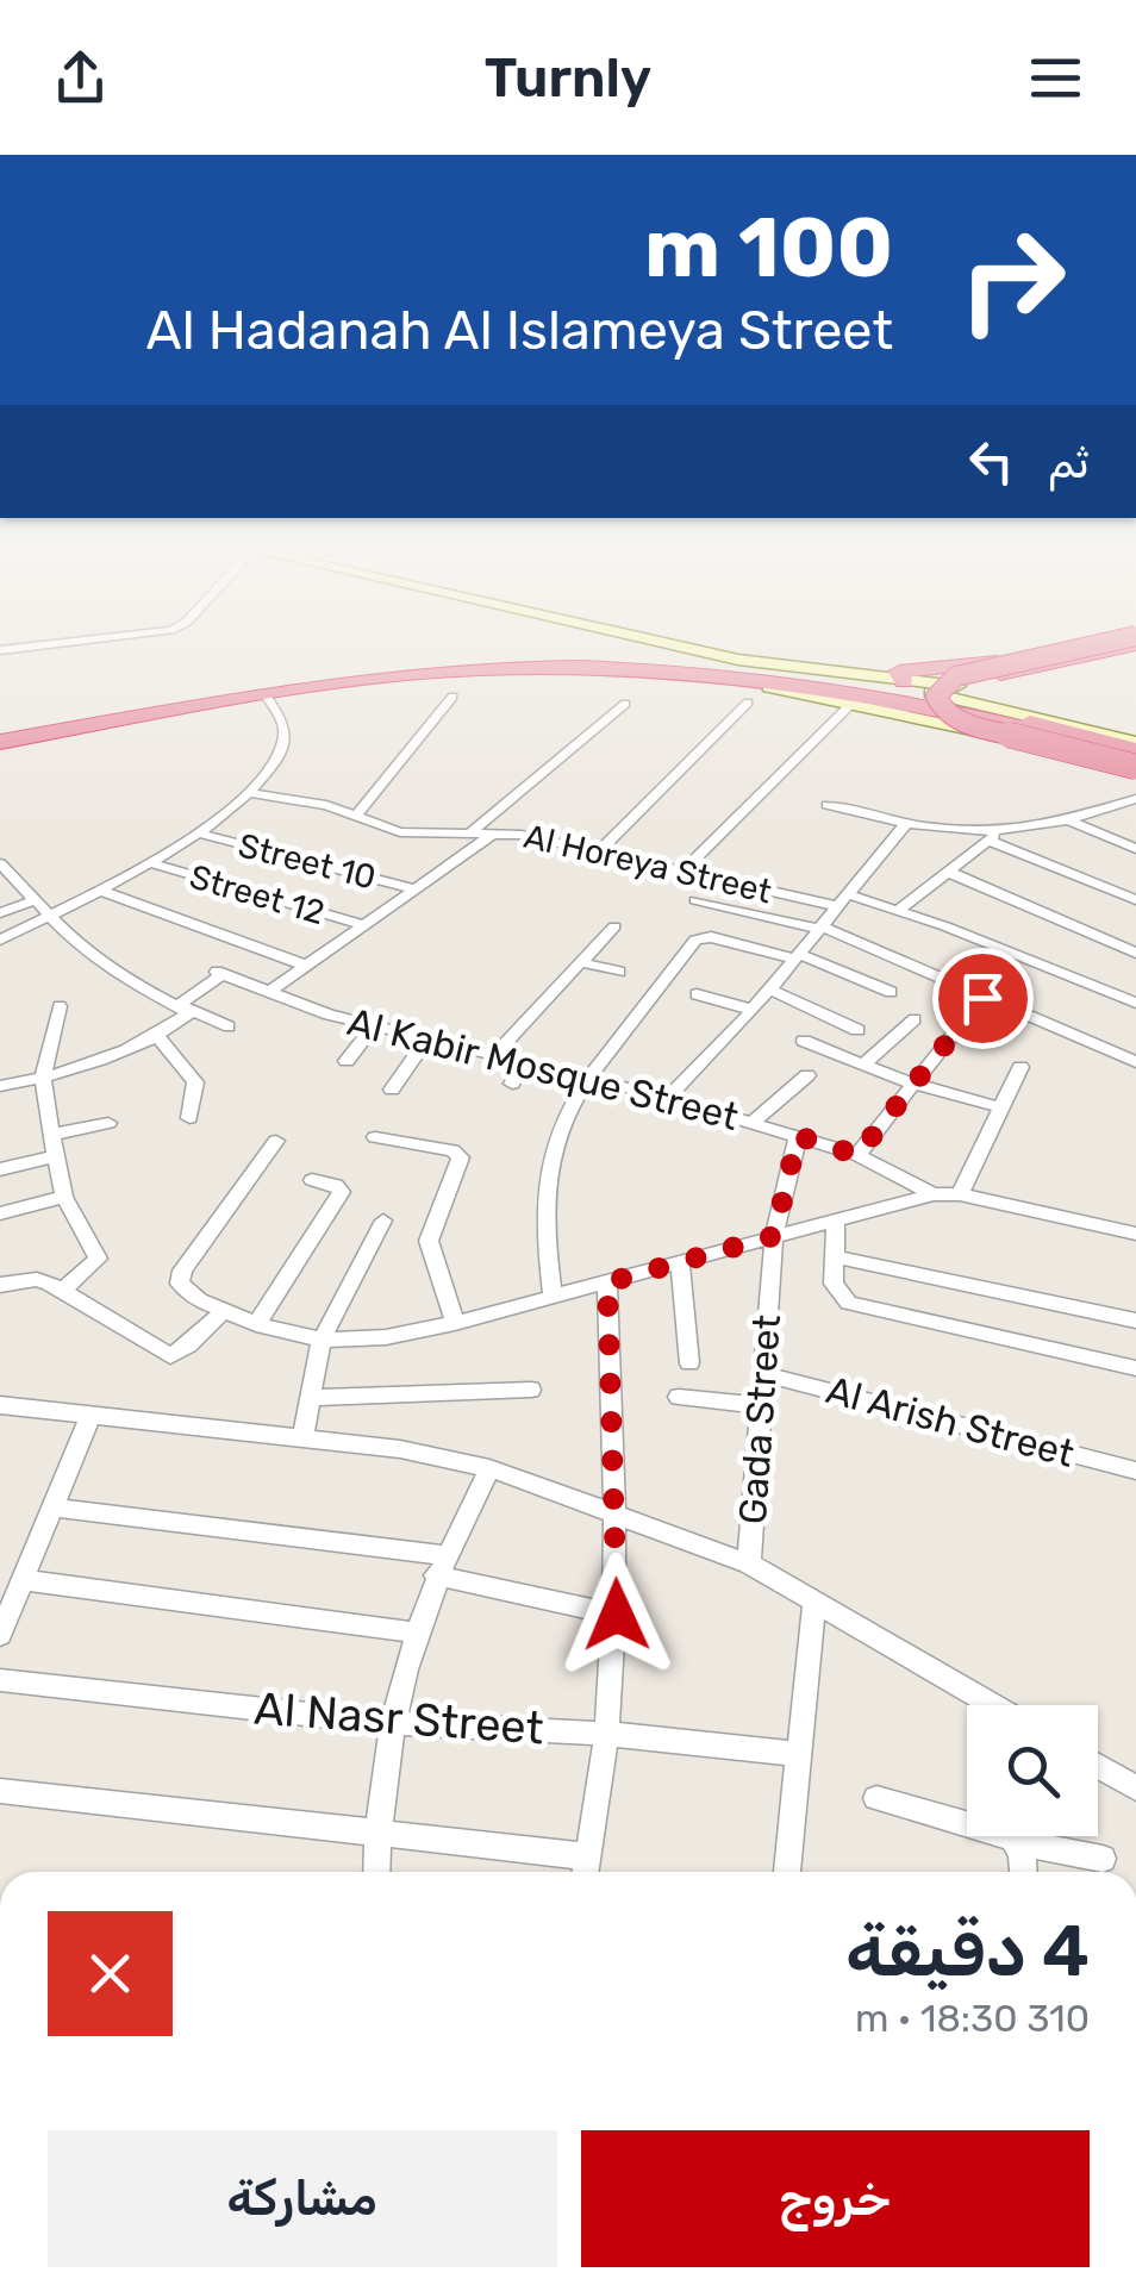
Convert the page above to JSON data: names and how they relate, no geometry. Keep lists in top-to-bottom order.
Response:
{
  "streets": {
    "street": [
      "Street 10",
      "Al Horeya Street",
      "Street 12",
      "Al Kabir Mosque Street",
      "Gada Street",
      "Al Arish Street",
      "Al Nasr Street"
    ]
  },
  "crossings": [
    ["Al Kabir Mosque Street", "Gada Street"],
    ["Gada Street", "Al Arish Street"]
  ],
  "page": {
    "header": "Turnly",
    "turn": ["100 m", "Al Hadanah Al Islameya Street"],
    "then": "ثم",
    "heading": ["4 دقيقة", "310 m · 18:30"],
    "buttons": ["خروج", "مشاركة"]
  }
}
